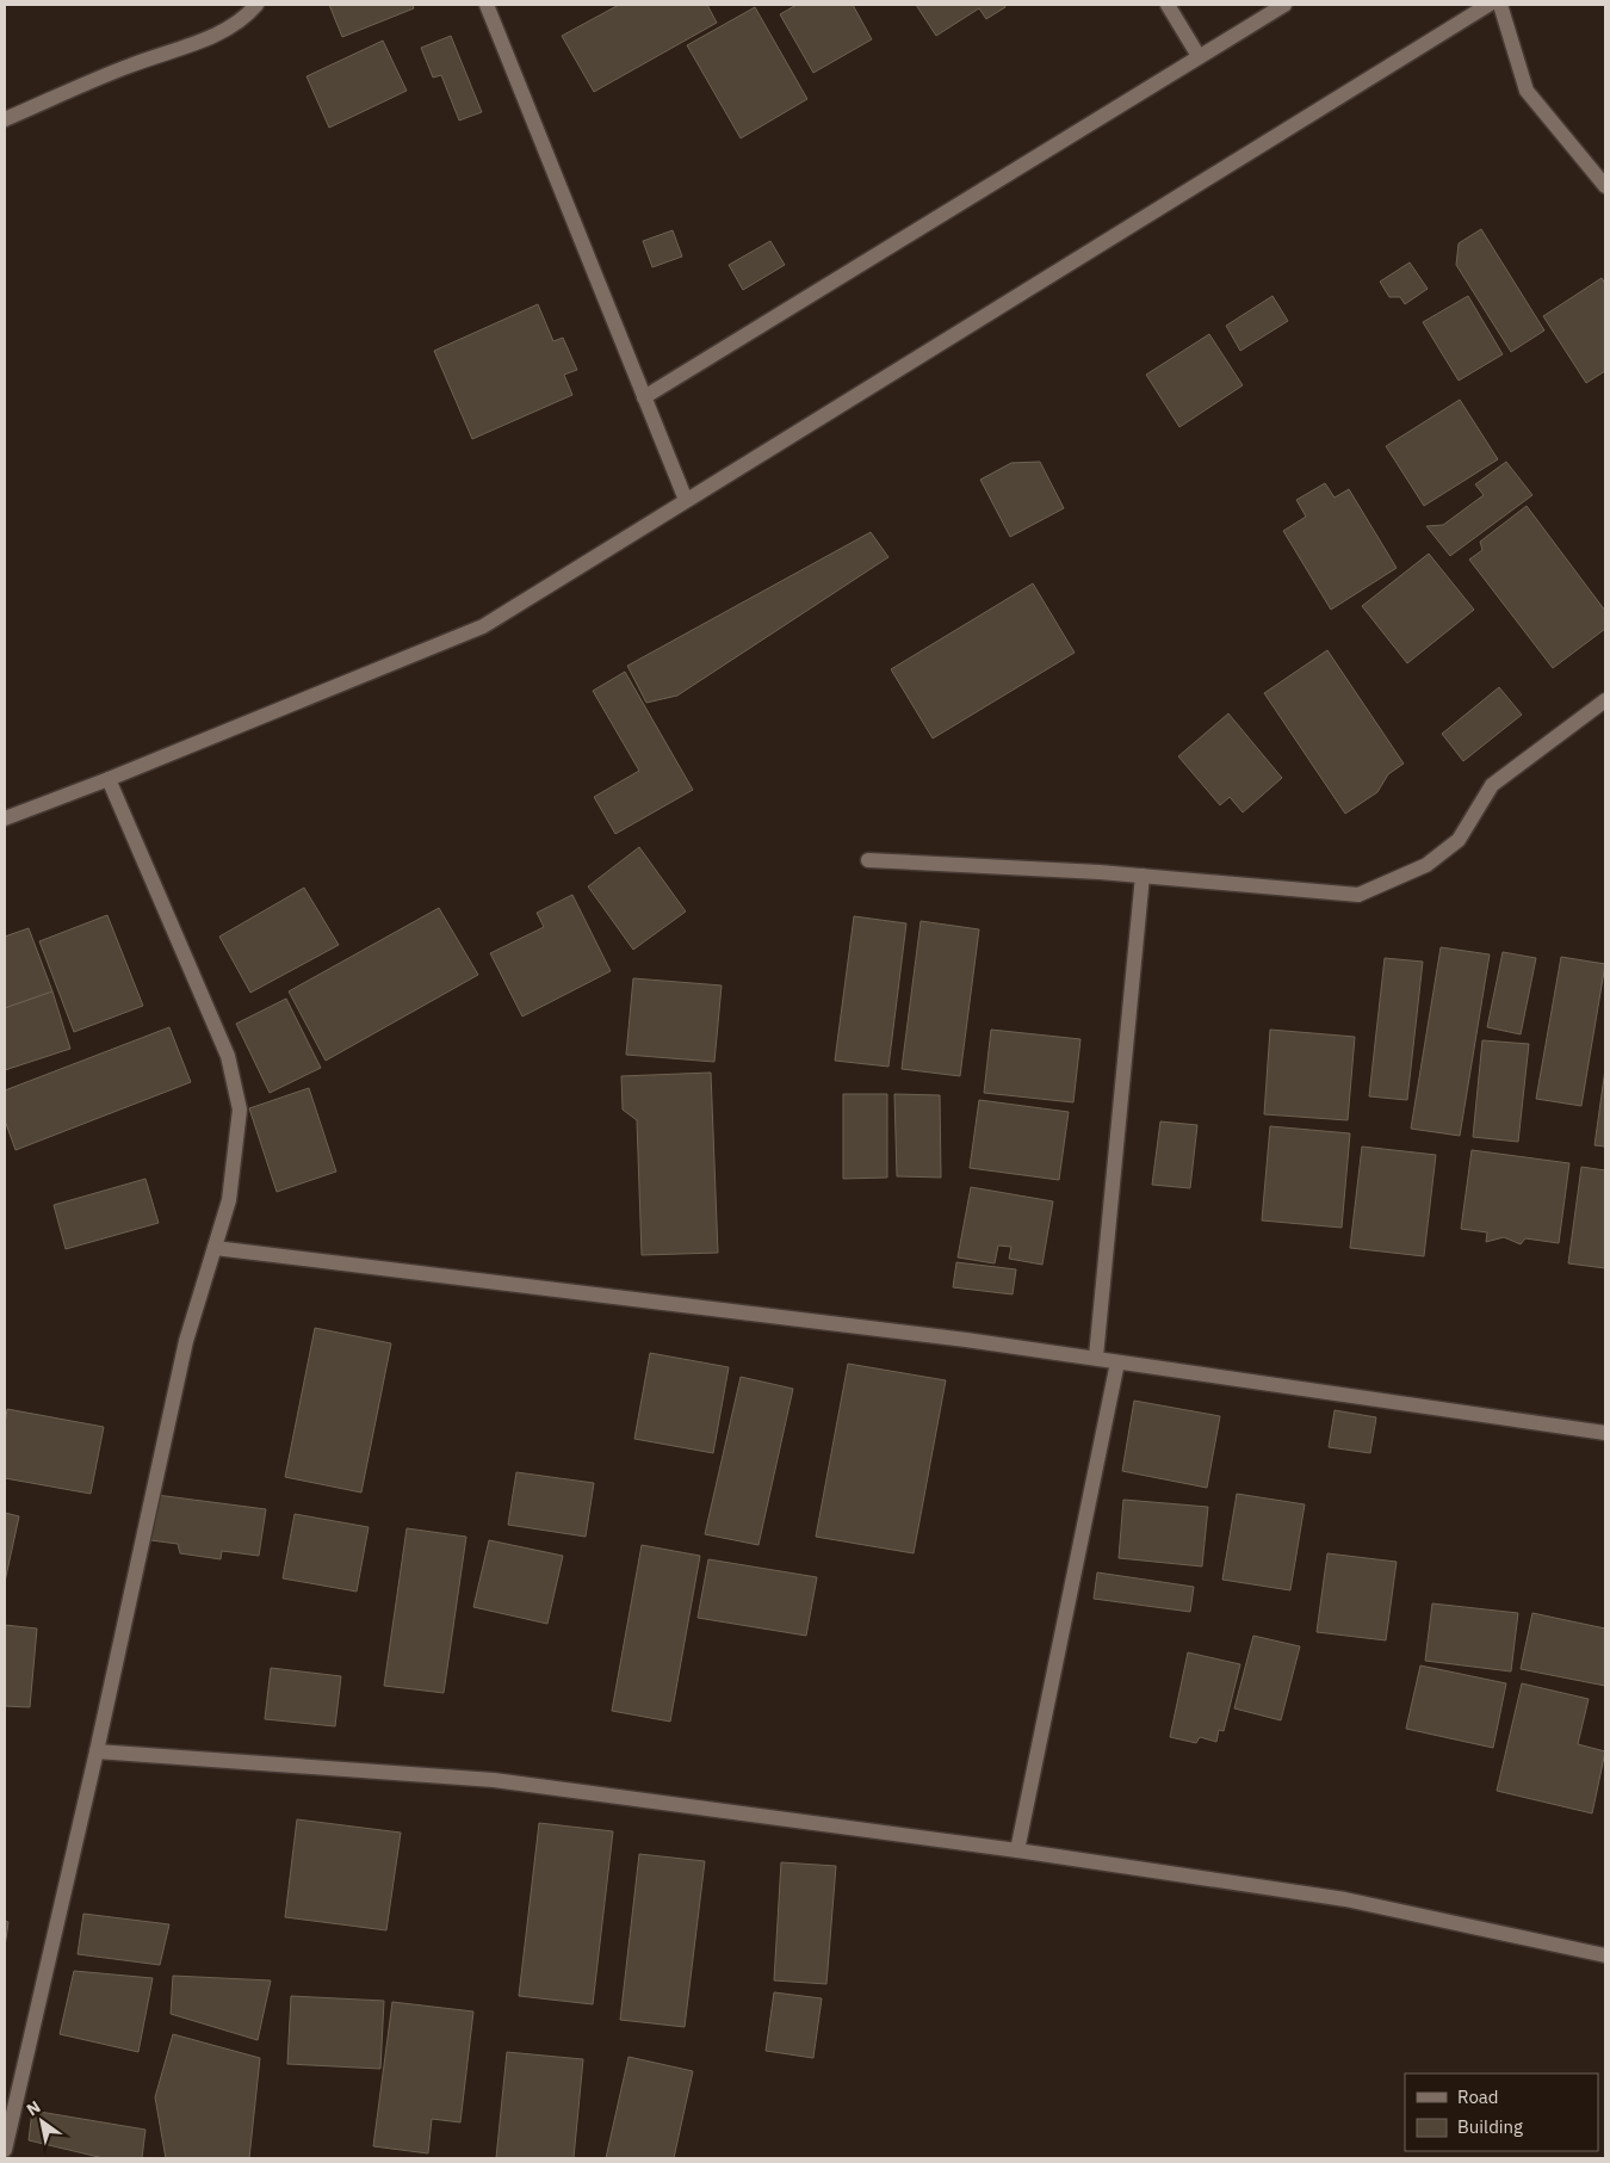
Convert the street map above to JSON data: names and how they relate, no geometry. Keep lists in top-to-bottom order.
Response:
{
  "legend": ["Road", "Building"],
  "north": "top left"
}
